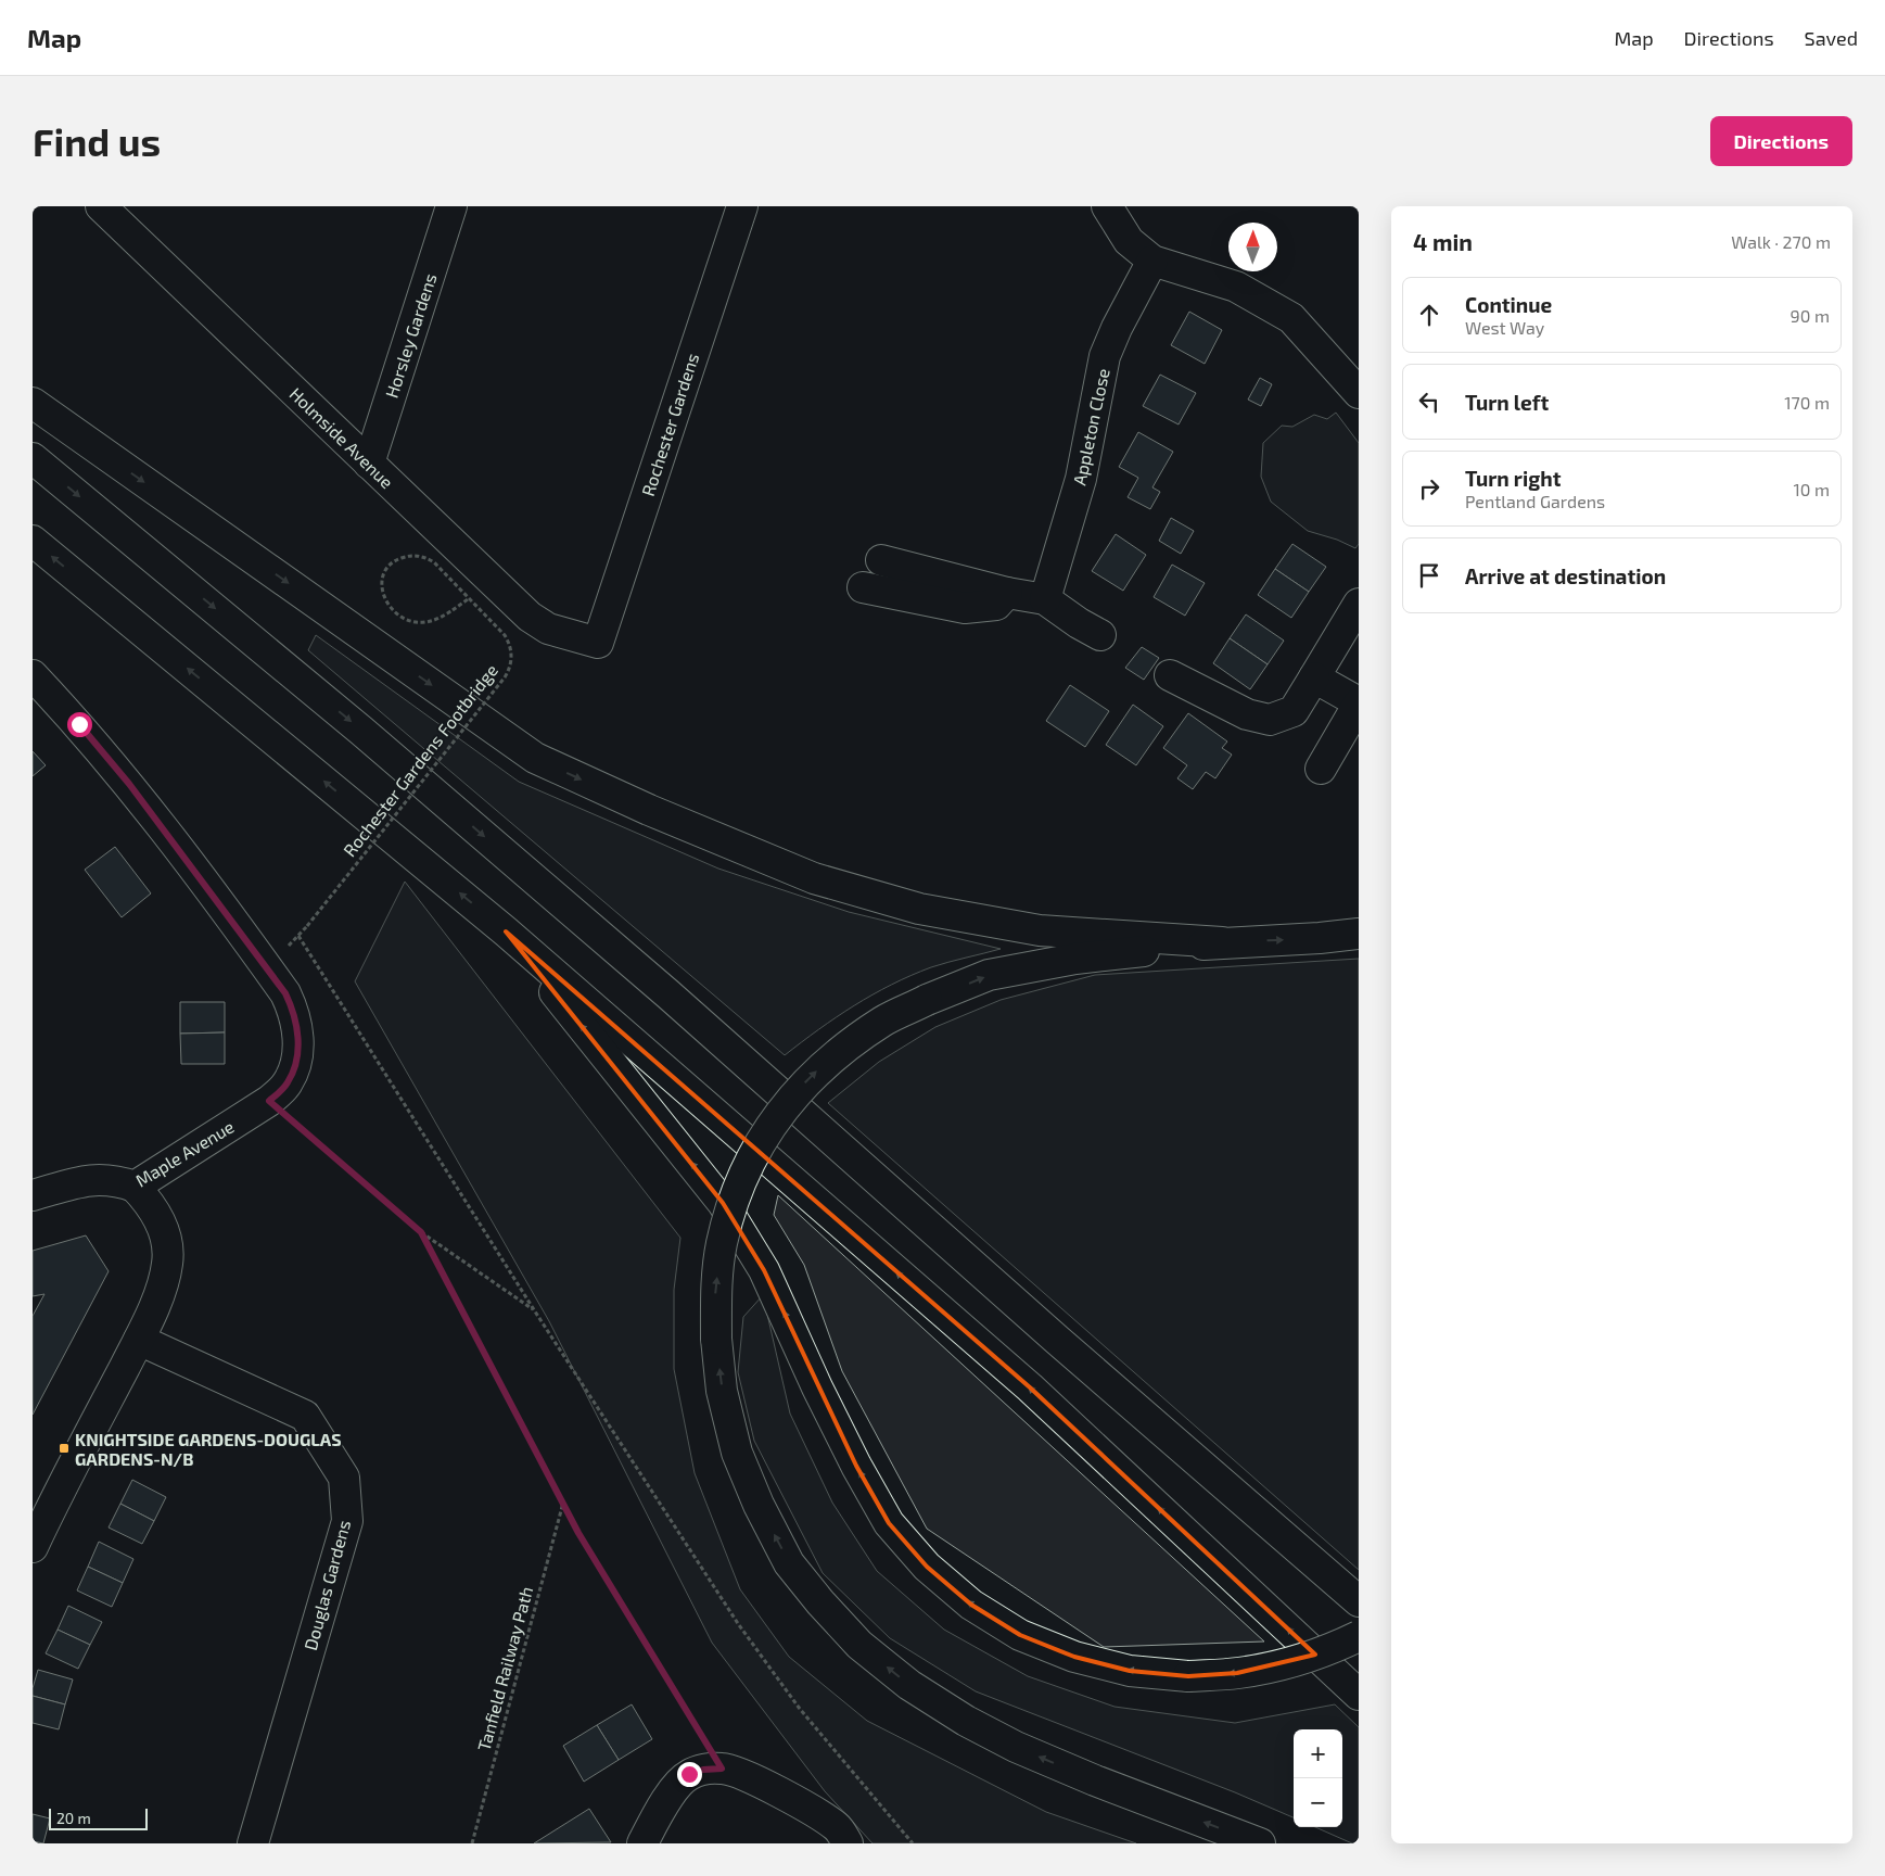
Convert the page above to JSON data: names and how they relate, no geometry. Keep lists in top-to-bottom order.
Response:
{
  "streets": {
    "main road": [
      "Horsley Gardens",
      "Rochester Gardens",
      "Appleton Close",
      "Holmside Avenue",
      "Maple Avenue",
      "Douglas Gardens"
    ],
    "path": ["Rochester Gardens Footbridge", "Tanfield Railway Path"]
  },
  "crossings": [
    ["Horsley Gardens", "Holmside Avenue"],
    ["Rochester Gardens", "Holmside Avenue"]
  ],
  "places": {
    "transit": ["KNIGHTSIDE GARDENS-DOUGLAS GARDENS-N/B"]
  },
  "scale_bar": "20 m",
  "north": "top",
  "page": {
    "header": "Map",
    "nav": ["Map", "Directions", "Saved"],
    "buttons": "Directions",
    "title": "Find us",
    "heading": ["4 min", "Walk · 270 m"],
    "list": [
      ["Continue", "West Way", "90 m"],
      ["Turn left", "170 m"],
      ["Turn right", "Pentland Gardens", "10 m"],
      "Arrive at destination"
    ],
    "map_buttons": ["+", "−"],
    "scale": "20 m"
  }
}
